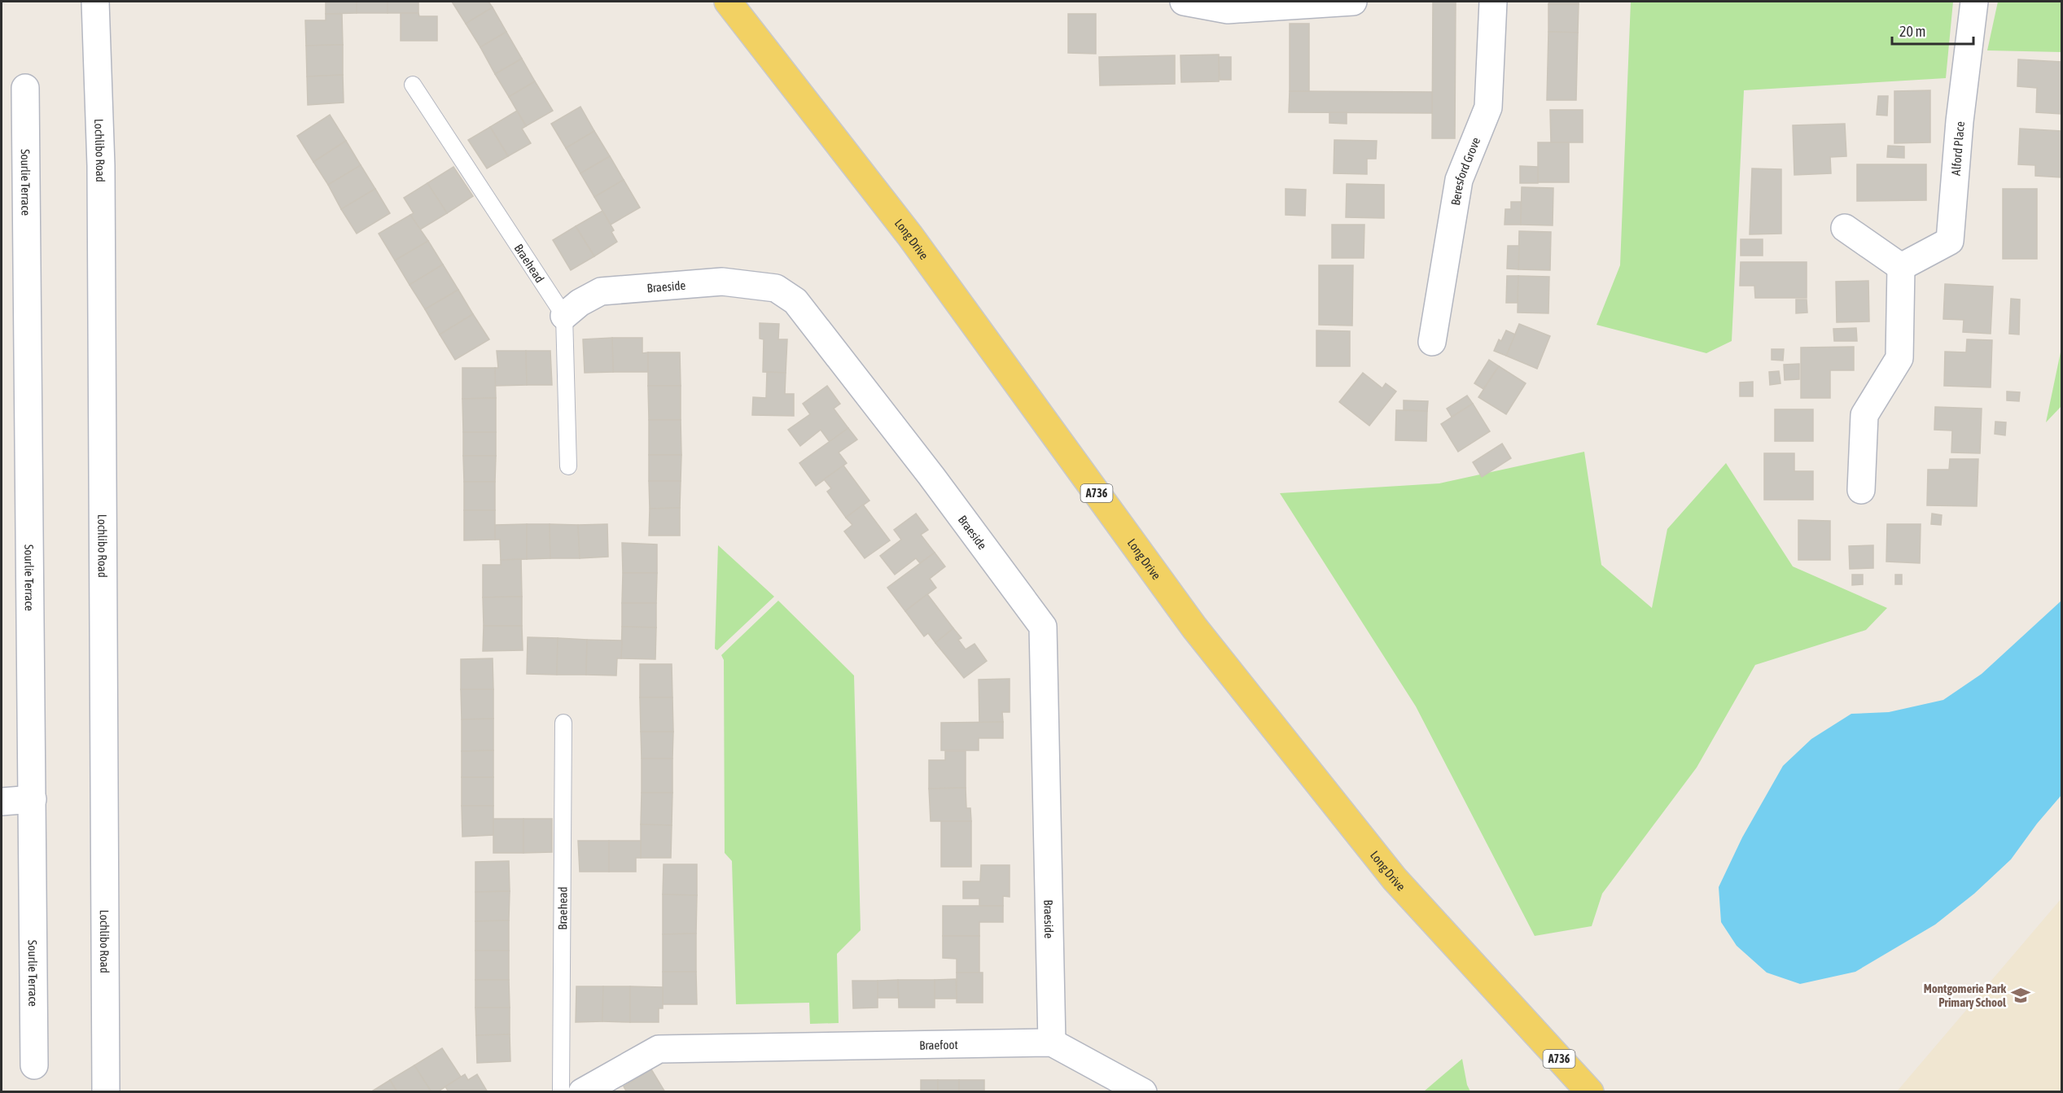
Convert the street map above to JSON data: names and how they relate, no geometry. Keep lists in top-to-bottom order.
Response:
{
  "streets": {
    "main road": ["Long Drive", "A736"],
    "street": [
      "Alford Place",
      "Lochlibo Road",
      "Beresford Grove",
      "Sourlie Terrace",
      "Braeside",
      "Braefoot"
    ],
    "lane": ["Braehead"]
  },
  "crossings": [
    ["Braehead", "Braeside"],
    ["Braeside", "Braefoot"]
  ],
  "places": {
    "school or university": ["Montgomerie Park Primary School"]
  },
  "scale_bar": "20 m"
}
